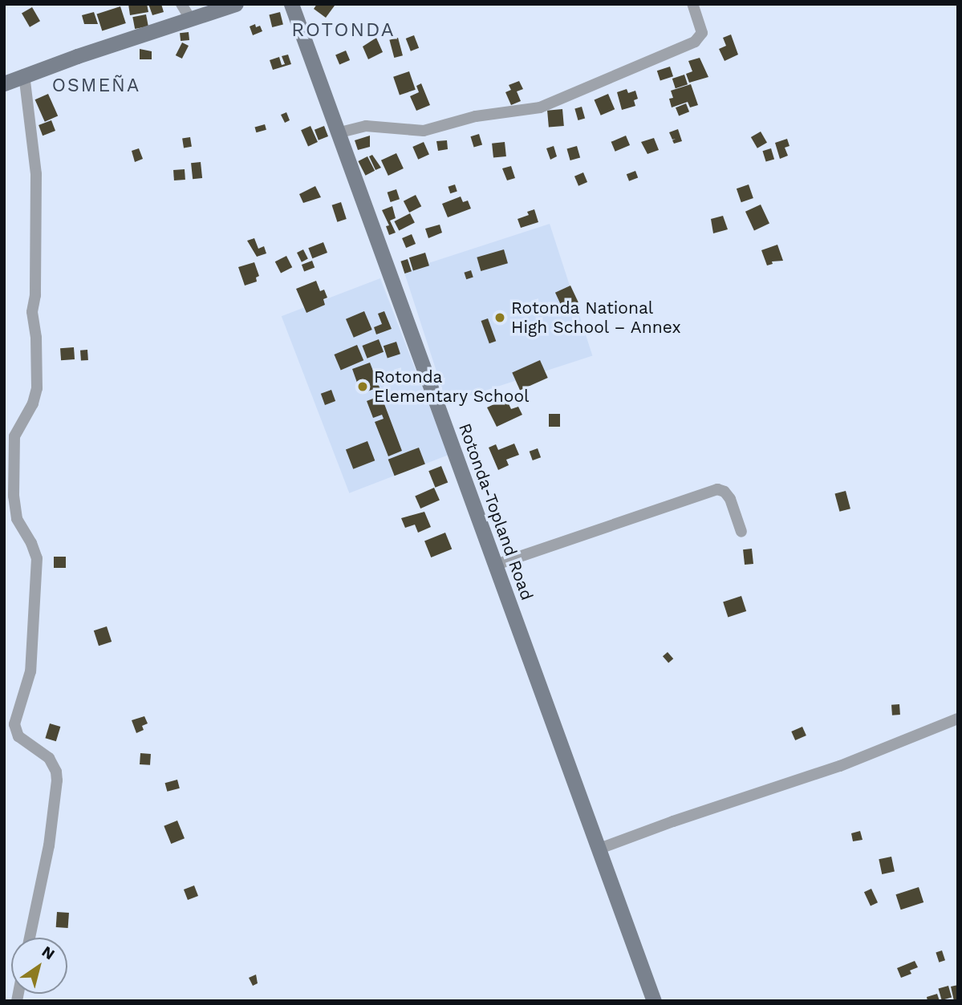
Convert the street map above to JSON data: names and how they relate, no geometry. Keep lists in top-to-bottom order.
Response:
{
  "streets": {
    "main road": ["Rotonda-Topland Road"]
  },
  "districts": ["ROTONDA", "OSMEÑA"],
  "places": ["Rotonda National High School – Annex", "Rotonda Elementary School"],
  "north": "top right"
}
